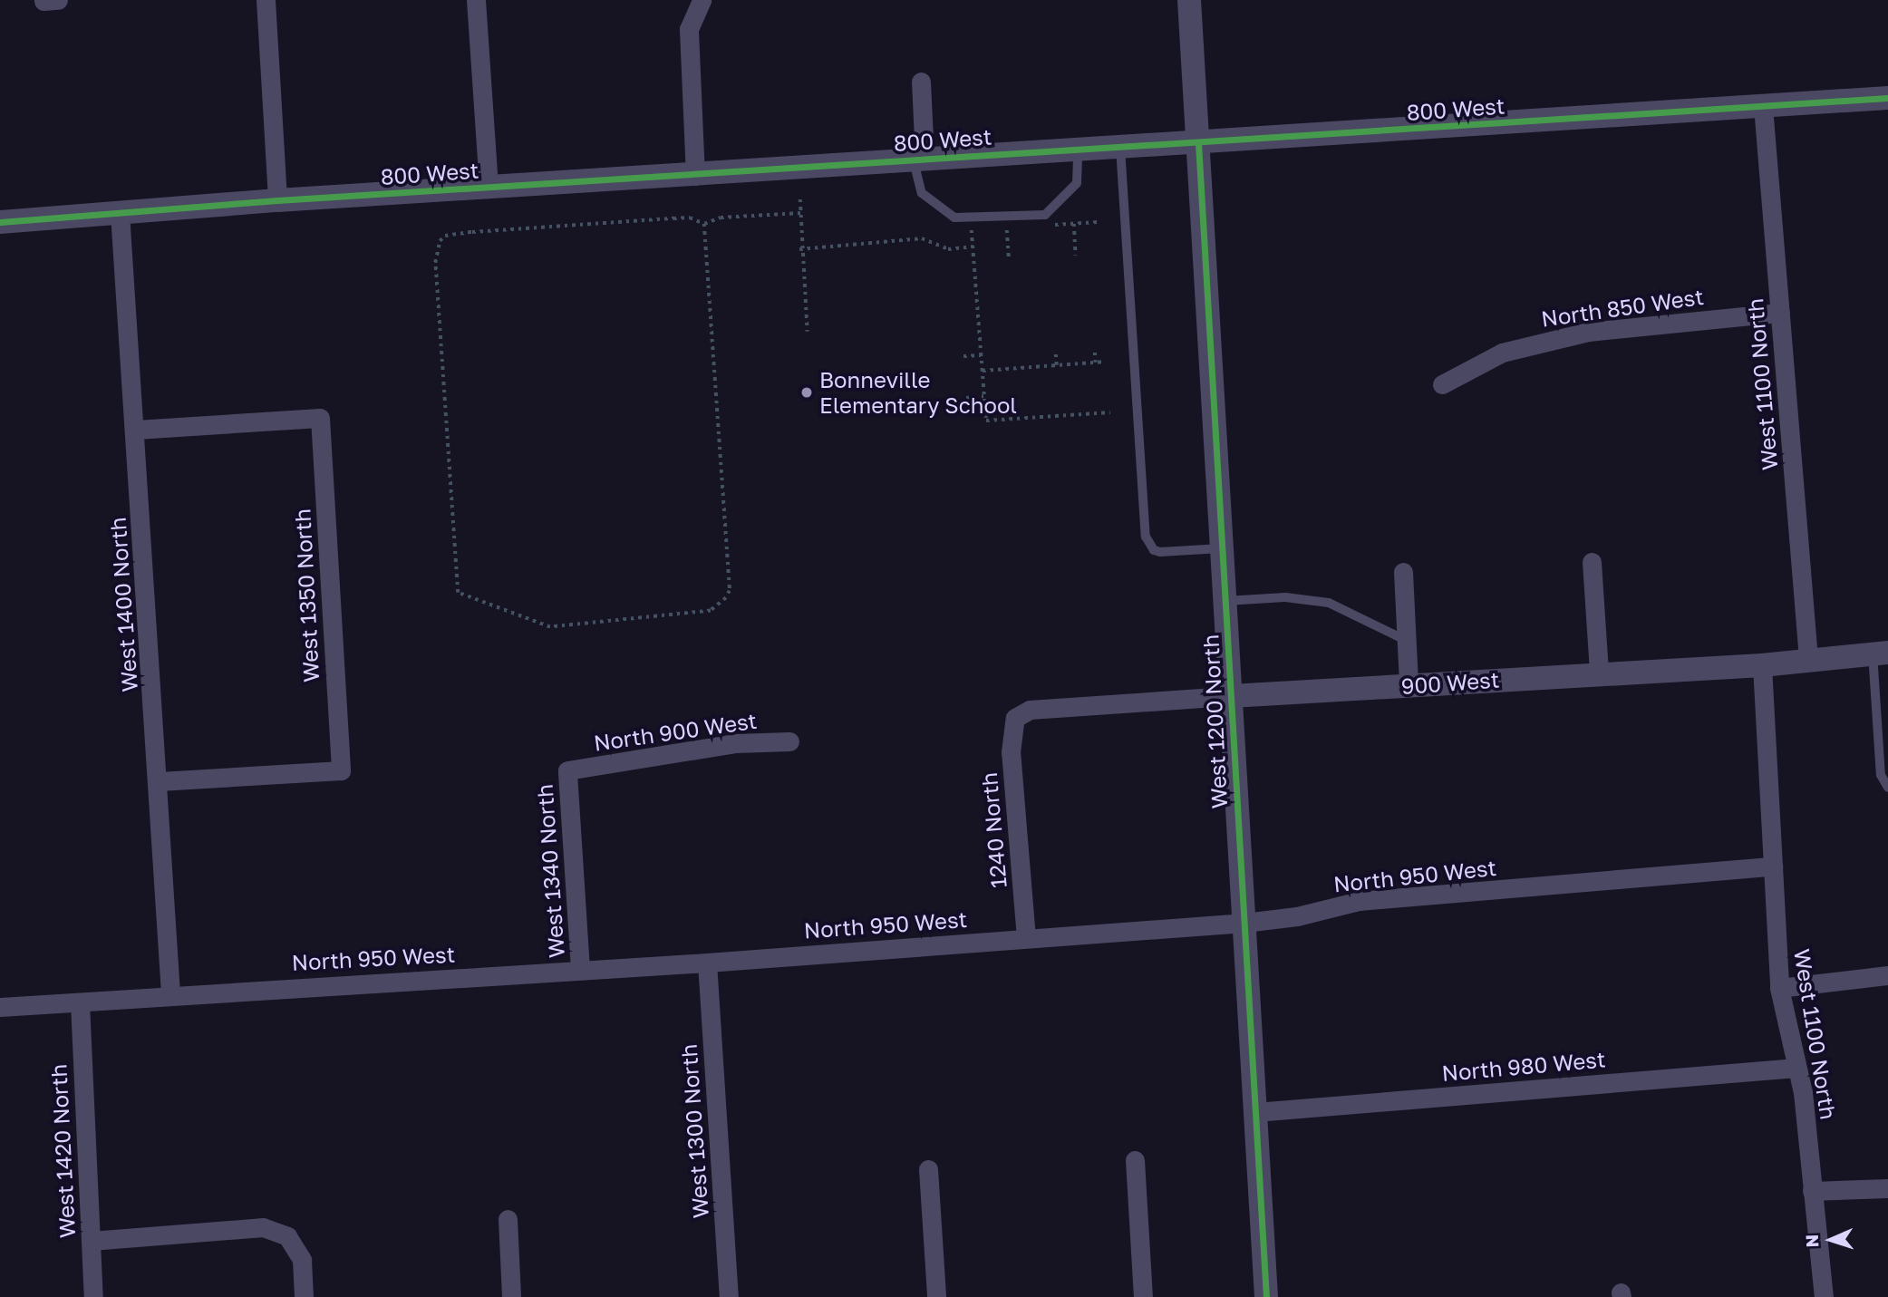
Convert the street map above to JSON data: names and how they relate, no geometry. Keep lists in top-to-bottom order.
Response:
{
  "streets": {
    "street": [
      "800 West",
      "North 850 West",
      "West 1100 North",
      "West 1350 North",
      "West 1400 North",
      "900 West",
      "West 1200 North",
      "North 900 West",
      "1240 North",
      "West 1340 North",
      "North 950 West",
      "North 980 West",
      "West 1300 North",
      "West 1420 North"
    ]
  },
  "crossings": [
    ["800 West", "West 1100 North"],
    ["800 West", "West 1400 North"],
    ["800 West", "West 1200 North"],
    ["North 850 West", "West 1100 North"],
    ["West 1100 North", "900 West"],
    ["West 1100 North", "North 950 West"],
    ["West 1100 North", "North 980 West"],
    ["West 1350 North", "West 1400 North"],
    ["West 1400 North", "North 950 West"],
    ["900 West", "West 1200 North"],
    ["900 West", "1240 North"],
    ["West 1200 North", "North 950 West"],
    ["West 1200 North", "North 980 West"],
    ["North 900 West", "West 1340 North"],
    ["1240 North", "North 950 West"],
    ["West 1340 North", "North 950 West"],
    ["North 950 West", "West 1300 North"],
    ["North 950 West", "West 1420 North"]
  ],
  "places": ["Bonneville Elementary School"],
  "north": "left"
}
